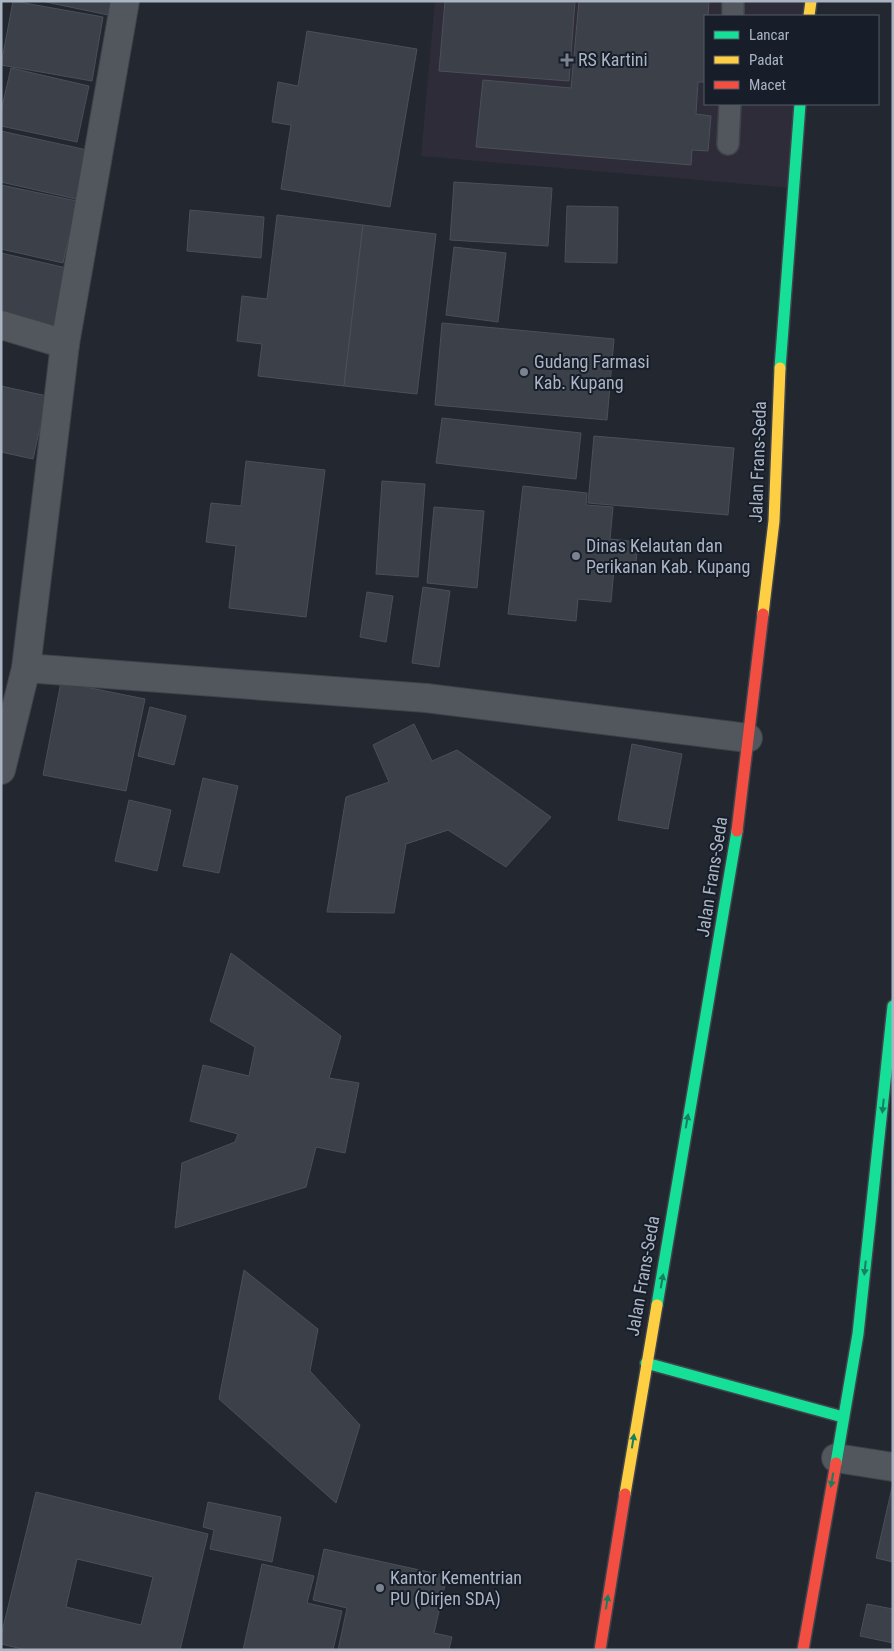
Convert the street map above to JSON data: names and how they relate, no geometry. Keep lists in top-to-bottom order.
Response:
{
  "streets": {
    "main road": ["Jalan Frans-Seda"]
  },
  "one_way": ["Jalan Frans-Seda"],
  "places": {
    "health": ["RS Kartini"],
    "other": ["Gudang Farmasi Kab. Kupang", "Dinas Kelautan dan Perikanan Kab. Kupang", "Kantor Kementrian PU (Dirjen SDA)"]
  },
  "legend": ["Lancar", "Padat", "Macet"]
}
